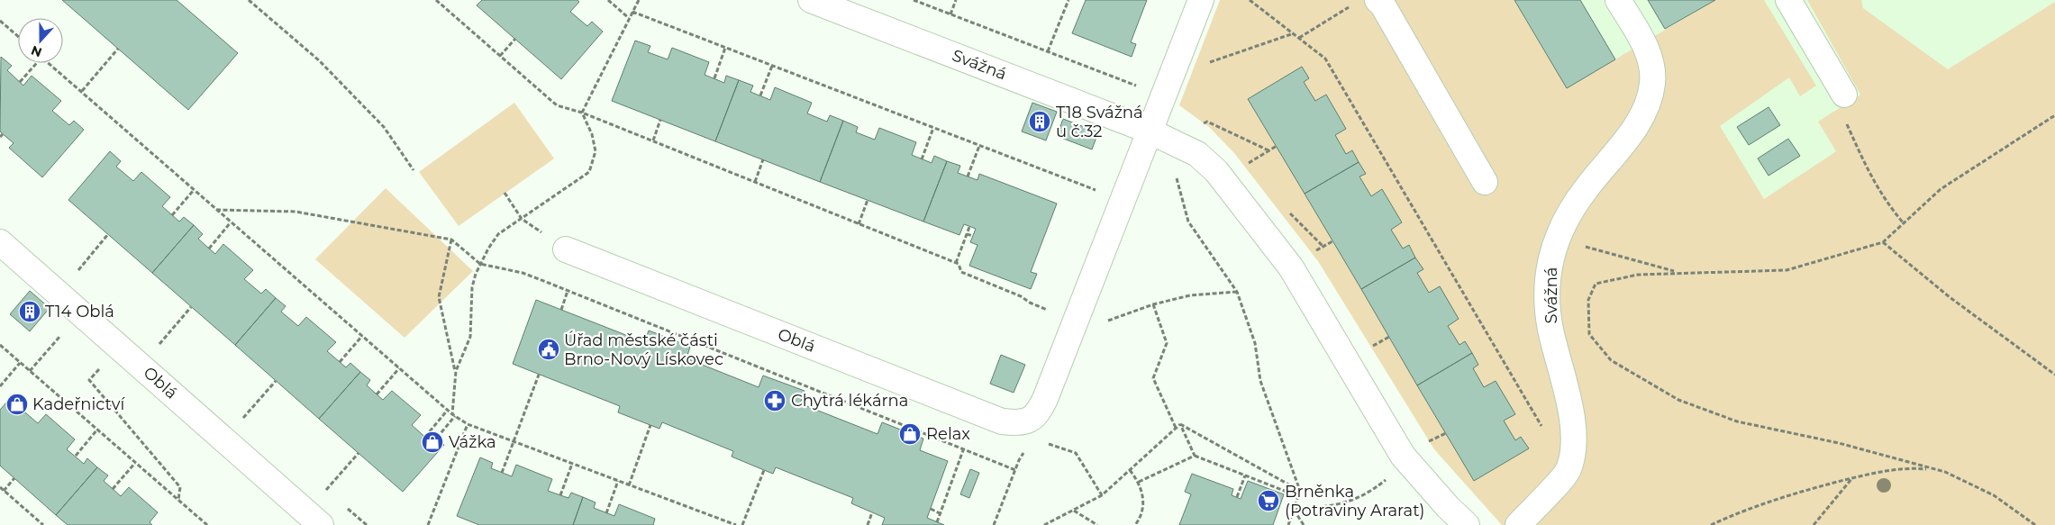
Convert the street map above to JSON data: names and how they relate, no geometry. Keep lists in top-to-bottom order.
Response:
{
  "streets": {
    "street": ["Svážná", "Oblá"]
  },
  "crossings": [
    ["Svážná", "Oblá"]
  ],
  "places": {
    "building": ["T18 Svážná u č.32", "T14 Oblá"],
    "public building": ["Úřad městské části Brno-Nový Lískovec"],
    "pharmacy": ["Chytrá lékárna"],
    "shop": ["Kadeřnictví", "Relax", "Vážka"],
    "supermarket": ["Brněnka (Potraviny Ararat)"]
  },
  "north": "bottom"
}
